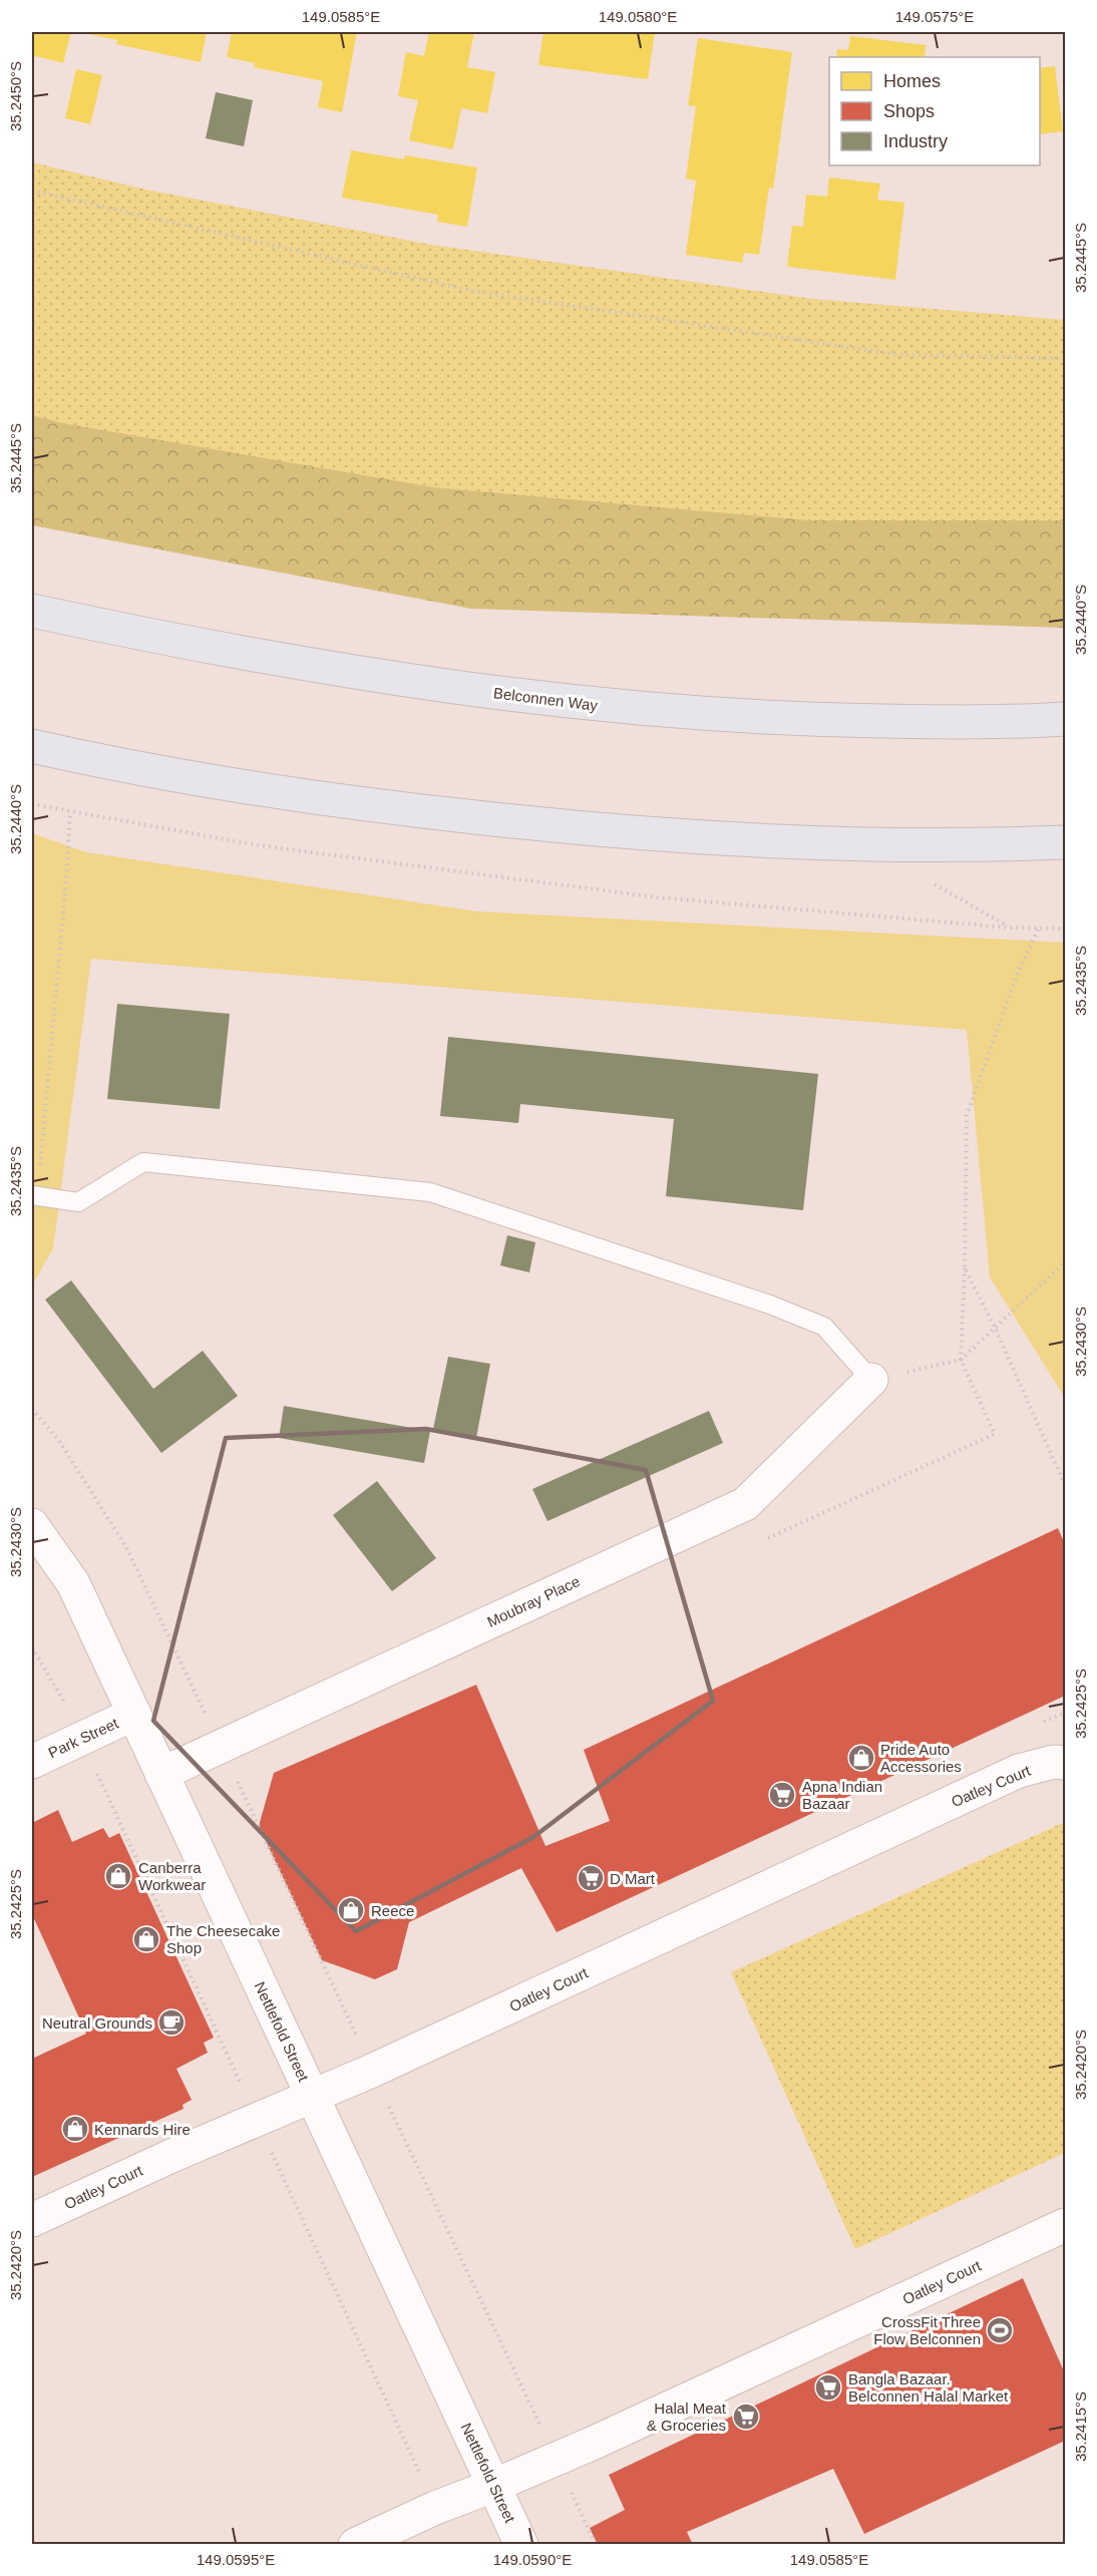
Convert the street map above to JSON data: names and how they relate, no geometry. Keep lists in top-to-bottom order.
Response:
{
  "streets": {
    "main road": ["Belconnen Way"],
    "street": [
      "Moubray Place",
      "Park Street",
      "Oatley Court",
      "Nettlefold Street"
    ]
  },
  "crossings": [
    ["Moubray Place", "Nettlefold Street"],
    ["Park Street", "Nettlefold Street"],
    ["Oatley Court", "Nettlefold Street"]
  ],
  "places": {
    "shop": [
      "Pride Auto Accessories",
      "Canberra Workwear",
      "Reece",
      "The Cheesecake Shop",
      "Kennards Hire"
    ],
    "supermarket": [
      "Apna Indian Bazaar",
      "D Mart",
      "Bangla Bazaar. Belconnen Halal Market",
      "Halal Meat & Groceries"
    ],
    "cafe": ["Neutral Grounds"],
    "sports": ["CrossFit Three Flow Belconnen"]
  },
  "legend": ["Homes", "Shops", "Industry"],
  "coordinates": [
    "149.0585°E",
    "149.0580°E",
    "149.0575°E",
    "35.2450°S",
    "35.2445°S",
    "35.2440°S",
    "35.2435°S",
    "35.2430°S",
    "35.2425°S",
    "35.2420°S",
    "35.2415°S",
    "149.0595°E",
    "149.0590°E"
  ]
}
